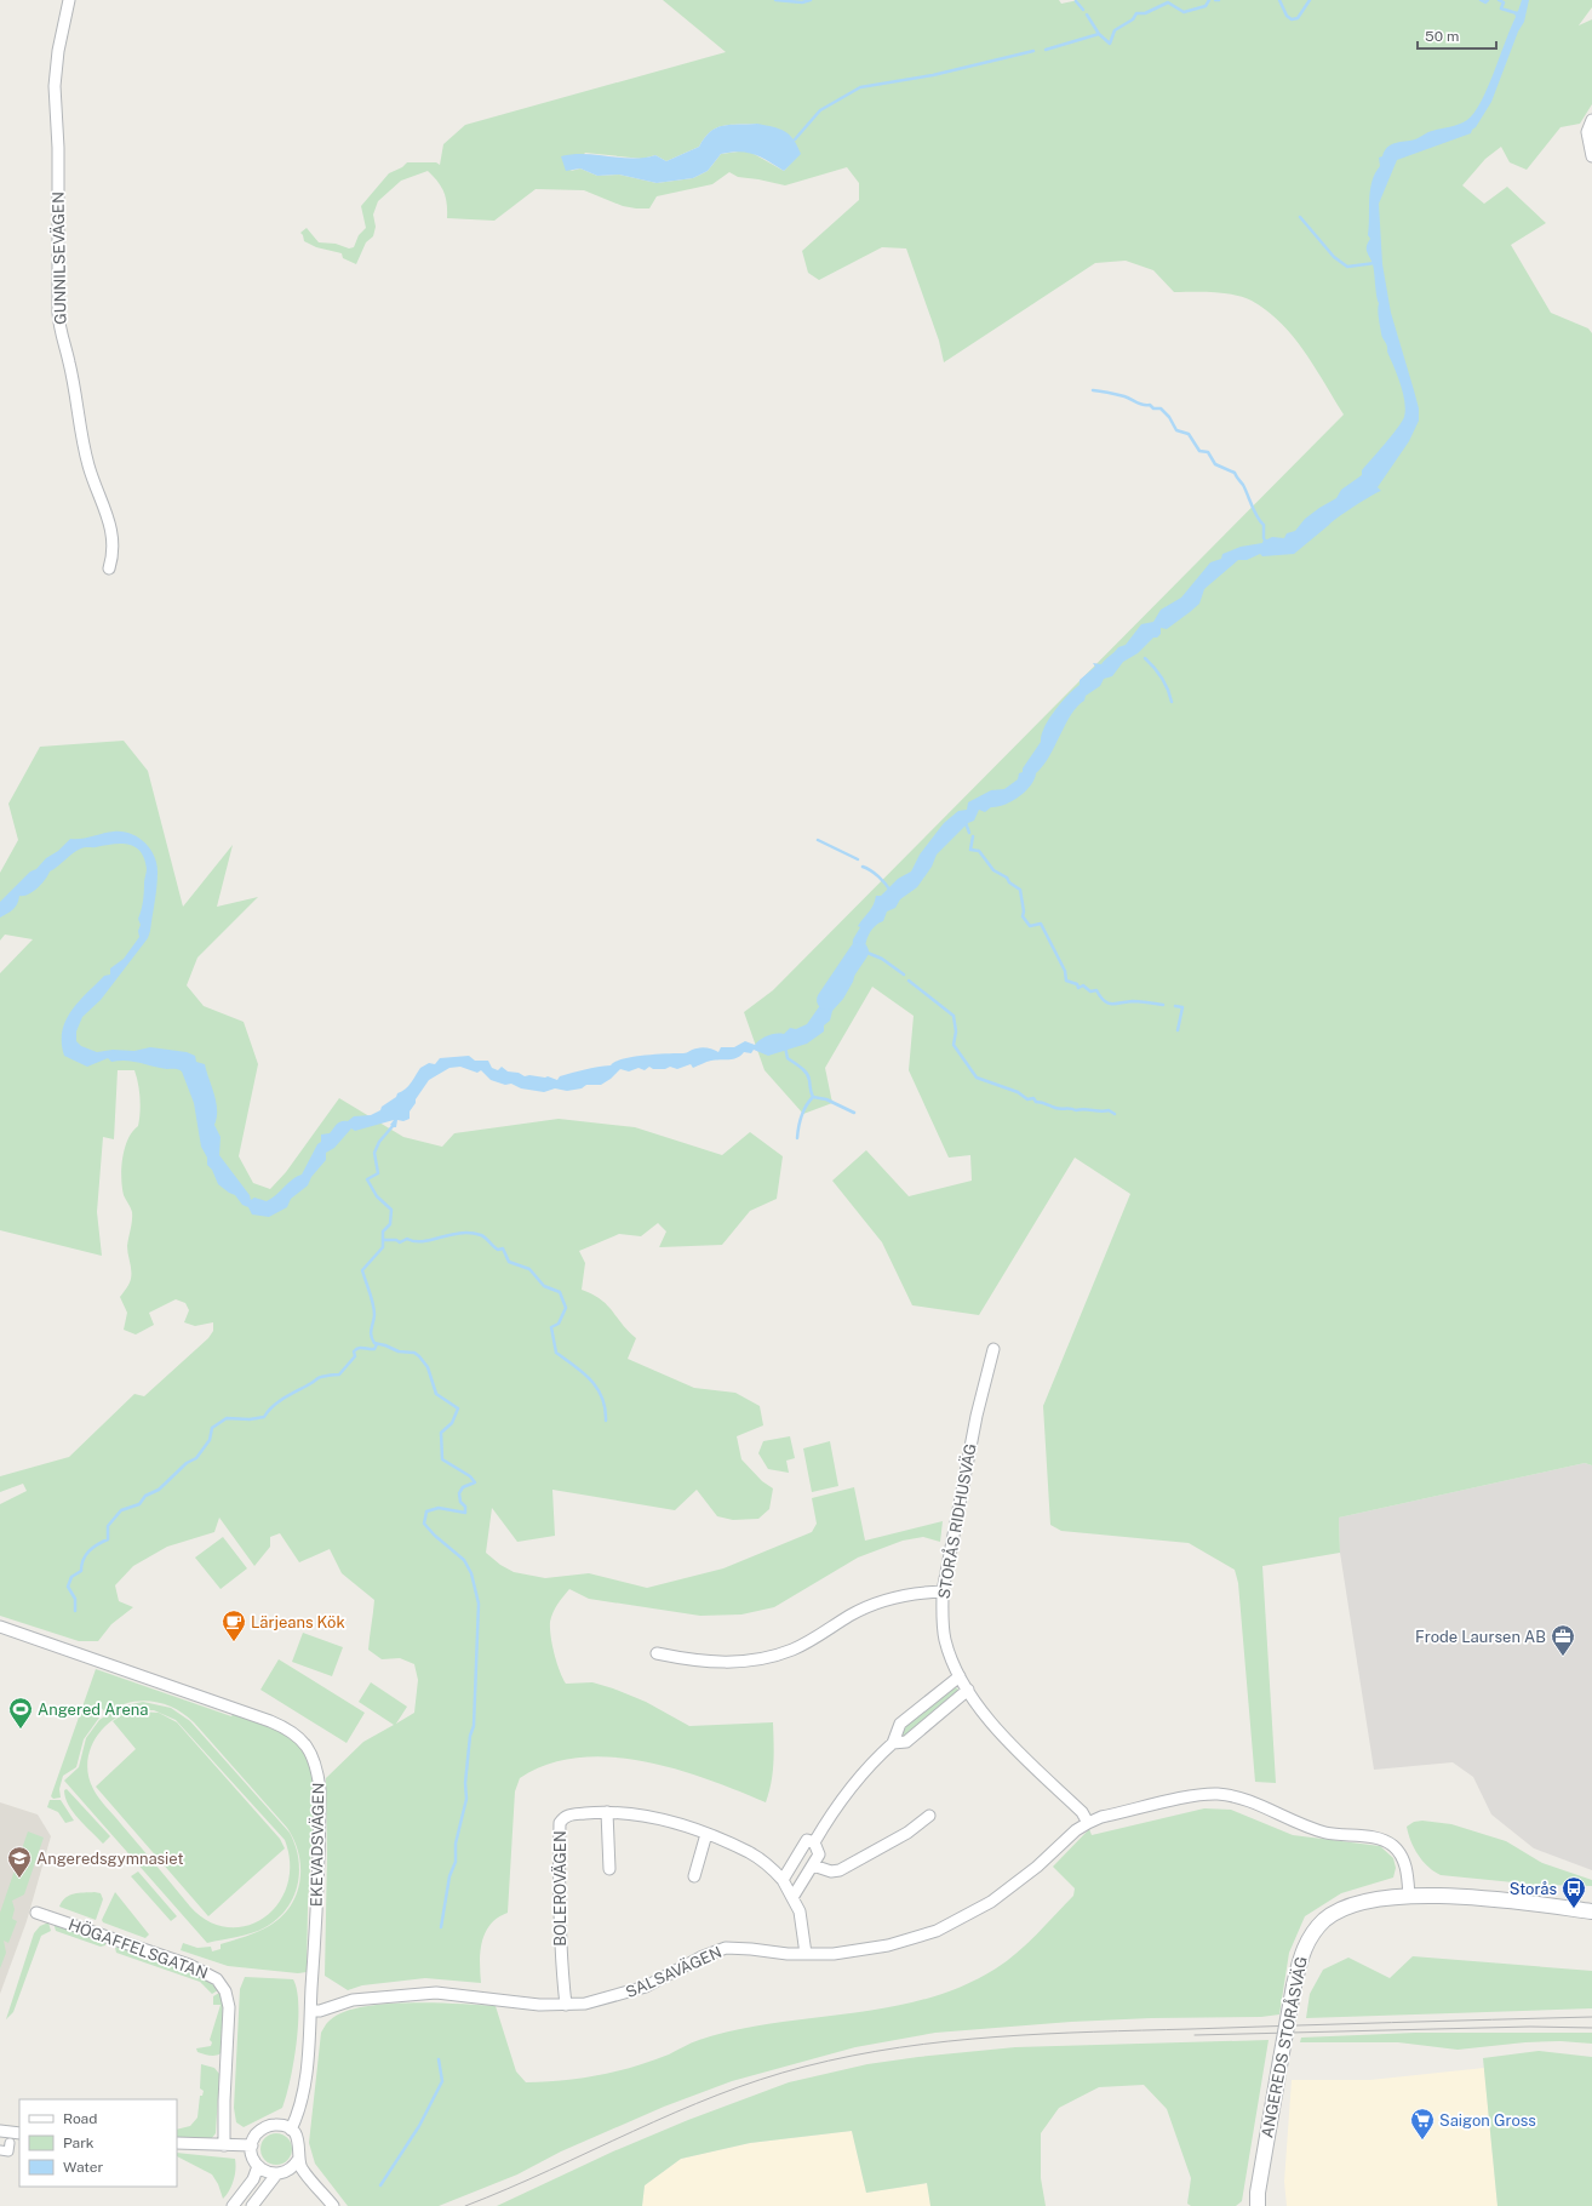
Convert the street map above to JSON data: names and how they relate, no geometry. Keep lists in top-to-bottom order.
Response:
{
  "streets": {
    "street": [
      "GUNNILSEVÄGEN",
      "STORÅS RIDHUSVÄG",
      "EKEVADSVÄGEN",
      "BOLEROVÄGEN",
      "HÖGAFFELSGATAN",
      "SALSAVÄGEN",
      "ANGEREDS STORÅSVÄG"
    ]
  },
  "crossings": [
    ["STORÅS RIDHUSVÄG", "SALSAVÄGEN"],
    ["EKEVADSVÄGEN", "SALSAVÄGEN"],
    ["BOLEROVÄGEN", "SALSAVÄGEN"]
  ],
  "places": {
    "cafe": ["Lärjeans Kök"],
    "office": ["Frode Laursen AB"],
    "sports": ["Angered Arena"],
    "school or university": ["Angeredsgymnasiet"],
    "bus stop": ["Storås"],
    "supermarket": ["Saigon Gross"]
  },
  "legend": ["Road", "Park", "Water"],
  "scale_bar": "50 m"
}
